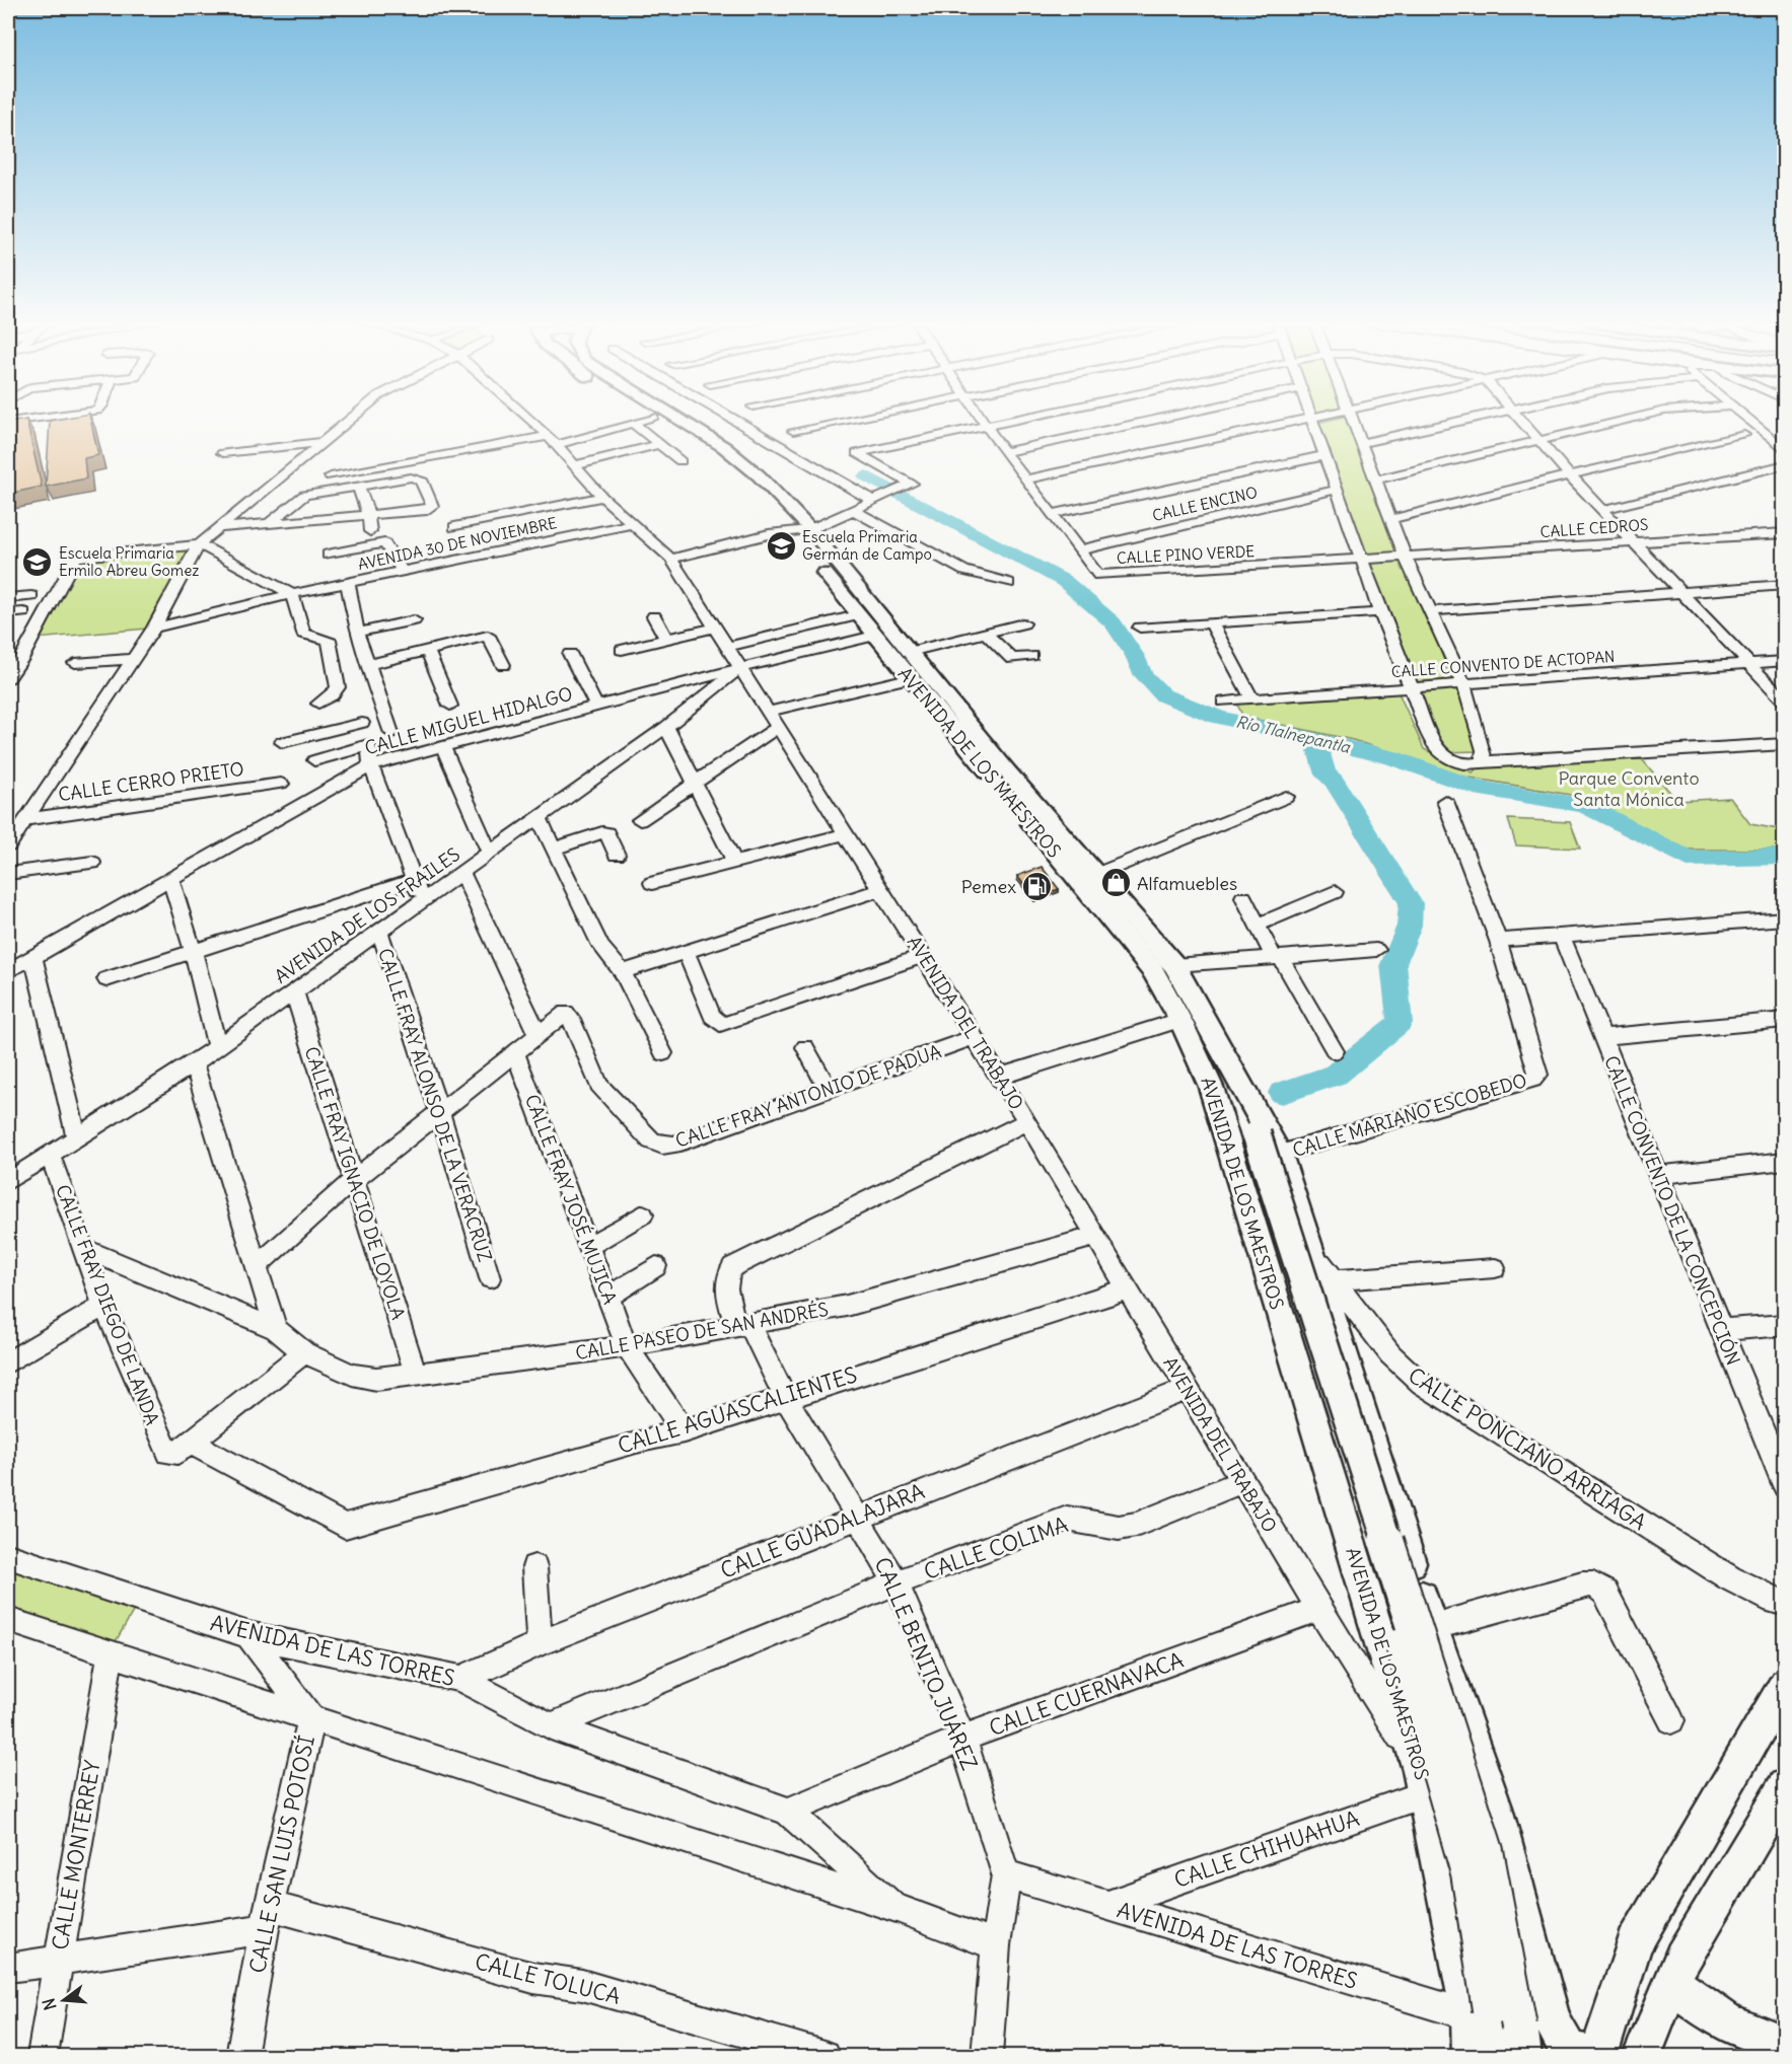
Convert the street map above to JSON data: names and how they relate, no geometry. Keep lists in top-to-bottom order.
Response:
{
  "streets": {
    "main road": ["AVENIDA DE LOS MAESTROS"],
    "street": [
      "CALLE ENCINO",
      "CALLE CEDROS",
      "AVENIDA 30 DE NOVIEMBRE",
      "CALLE PINO VERDE",
      "CALLE CONVENTO DE ACTOPAN",
      "CALLE MIGUEL HIDALGO",
      "CALLE CERRO PRIETO",
      "AVENIDA DE LOS FRAILES",
      "AVENIDA DEL TRABAJO",
      "CALLE FRAY ANTONIO DE PADUA",
      "CALLE FRAY ALONSO DE LA VERACRUZ",
      "CALLE MARIANO ESCOBEDO",
      "CALLE FRAY IGNACIO DE LOYOLA",
      "CALLE FRAY JOSÉ MUJICA",
      "CALLE CONVENTO DE LA CONCEPCIÓN",
      "CALLE FRAY DIEGO DE LANDA",
      "CALLE PASEO DE SAN ANDRÉS",
      "CALLE AGUASCALIENTES",
      "CALLE PONCIANO ARRIAGA",
      "CALLE GUADALAJARA",
      "CALLE COLIMA",
      "AVENIDA DE LAS TORRES",
      "CALLE BENITO JUÁREZ",
      "CALLE CUERNAVACA",
      "CALLE CHIHUAHUA",
      "CALLE SAN LUIS POTOSÍ",
      "CALLE MONTERREY",
      "CALLE TOLUCA"
    ]
  },
  "crossings": [
    ["CALLE ENCINO", "CALLE PINO VERDE"],
    ["CALLE CEDROS", "CALLE PINO VERDE"],
    ["AVENIDA 30 DE NOVIEMBRE", "AVENIDA DEL TRABAJO"],
    ["CALLE MIGUEL HIDALGO", "AVENIDA DE LOS MAESTROS"],
    ["CALLE MIGUEL HIDALGO", "AVENIDA DE LOS FRAILES"],
    ["CALLE MIGUEL HIDALGO", "AVENIDA DEL TRABAJO"],
    ["AVENIDA DE LOS MAESTROS", "AVENIDA DEL TRABAJO"],
    ["AVENIDA DE LOS MAESTROS", "CALLE MARIANO ESCOBEDO"],
    ["AVENIDA DE LOS MAESTROS", "CALLE PONCIANO ARRIAGA"],
    ["AVENIDA DE LOS MAESTROS", "AVENIDA DE LAS TORRES"],
    ["AVENIDA DE LOS MAESTROS", "CALLE CHIHUAHUA"],
    ["AVENIDA DE LOS FRAILES", "AVENIDA DEL TRABAJO"],
    ["AVENIDA DE LOS FRAILES", "CALLE FRAY ALONSO DE LA VERACRUZ"],
    ["AVENIDA DE LOS FRAILES", "CALLE FRAY IGNACIO DE LOYOLA"],
    ["AVENIDA DE LOS FRAILES", "CALLE FRAY DIEGO DE LANDA"],
    ["AVENIDA DEL TRABAJO", "CALLE FRAY ANTONIO DE PADUA"],
    ["AVENIDA DEL TRABAJO", "CALLE PASEO DE SAN ANDRÉS"],
    ["AVENIDA DEL TRABAJO", "CALLE AGUASCALIENTES"],
    ["AVENIDA DEL TRABAJO", "CALLE GUADALAJARA"],
    ["AVENIDA DEL TRABAJO", "CALLE COLIMA"],
    ["AVENIDA DEL TRABAJO", "CALLE BENITO JUÁREZ"],
    ["AVENIDA DEL TRABAJO", "CALLE CUERNAVACA"],
    ["AVENIDA DEL TRABAJO", "CALLE CHIHUAHUA"],
    ["CALLE FRAY IGNACIO DE LOYOLA", "CALLE PASEO DE SAN ANDRÉS"],
    ["CALLE FRAY JOSÉ MUJICA", "CALLE PASEO DE SAN ANDRÉS"],
    ["CALLE FRAY JOSÉ MUJICA", "CALLE AGUASCALIENTES"],
    ["CALLE FRAY DIEGO DE LANDA", "CALLE PASEO DE SAN ANDRÉS"],
    ["CALLE FRAY DIEGO DE LANDA", "CALLE AGUASCALIENTES"],
    ["CALLE PASEO DE SAN ANDRÉS", "CALLE BENITO JUÁREZ"],
    ["CALLE AGUASCALIENTES", "CALLE BENITO JUÁREZ"],
    ["CALLE GUADALAJARA", "AVENIDA DE LAS TORRES"],
    ["CALLE GUADALAJARA", "CALLE BENITO JUÁREZ"],
    ["CALLE COLIMA", "AVENIDA DE LAS TORRES"],
    ["CALLE COLIMA", "CALLE BENITO JUÁREZ"],
    ["AVENIDA DE LAS TORRES", "CALLE BENITO JUÁREZ"],
    ["AVENIDA DE LAS TORRES", "CALLE CUERNAVACA"],
    ["AVENIDA DE LAS TORRES", "CALLE CHIHUAHUA"],
    ["AVENIDA DE LAS TORRES", "CALLE SAN LUIS POTOSÍ"],
    ["AVENIDA DE LAS TORRES", "CALLE MONTERREY"],
    ["CALLE BENITO JUÁREZ", "CALLE CUERNAVACA"],
    ["CALLE SAN LUIS POTOSÍ", "CALLE TOLUCA"],
    ["CALLE MONTERREY", "CALLE TOLUCA"]
  ],
  "water": ["Río Tlalnepantla"],
  "parks": ["Parque Convento Santa Mónica"],
  "places": {
    "school or university": ["Escuela Primaria Germán de Campo", "Escuela Primaria Ermilo Abreu Gomez"],
    "shop": ["Alfamuebles"],
    "fuel station": ["Pemex"]
  },
  "north": "left"
}
